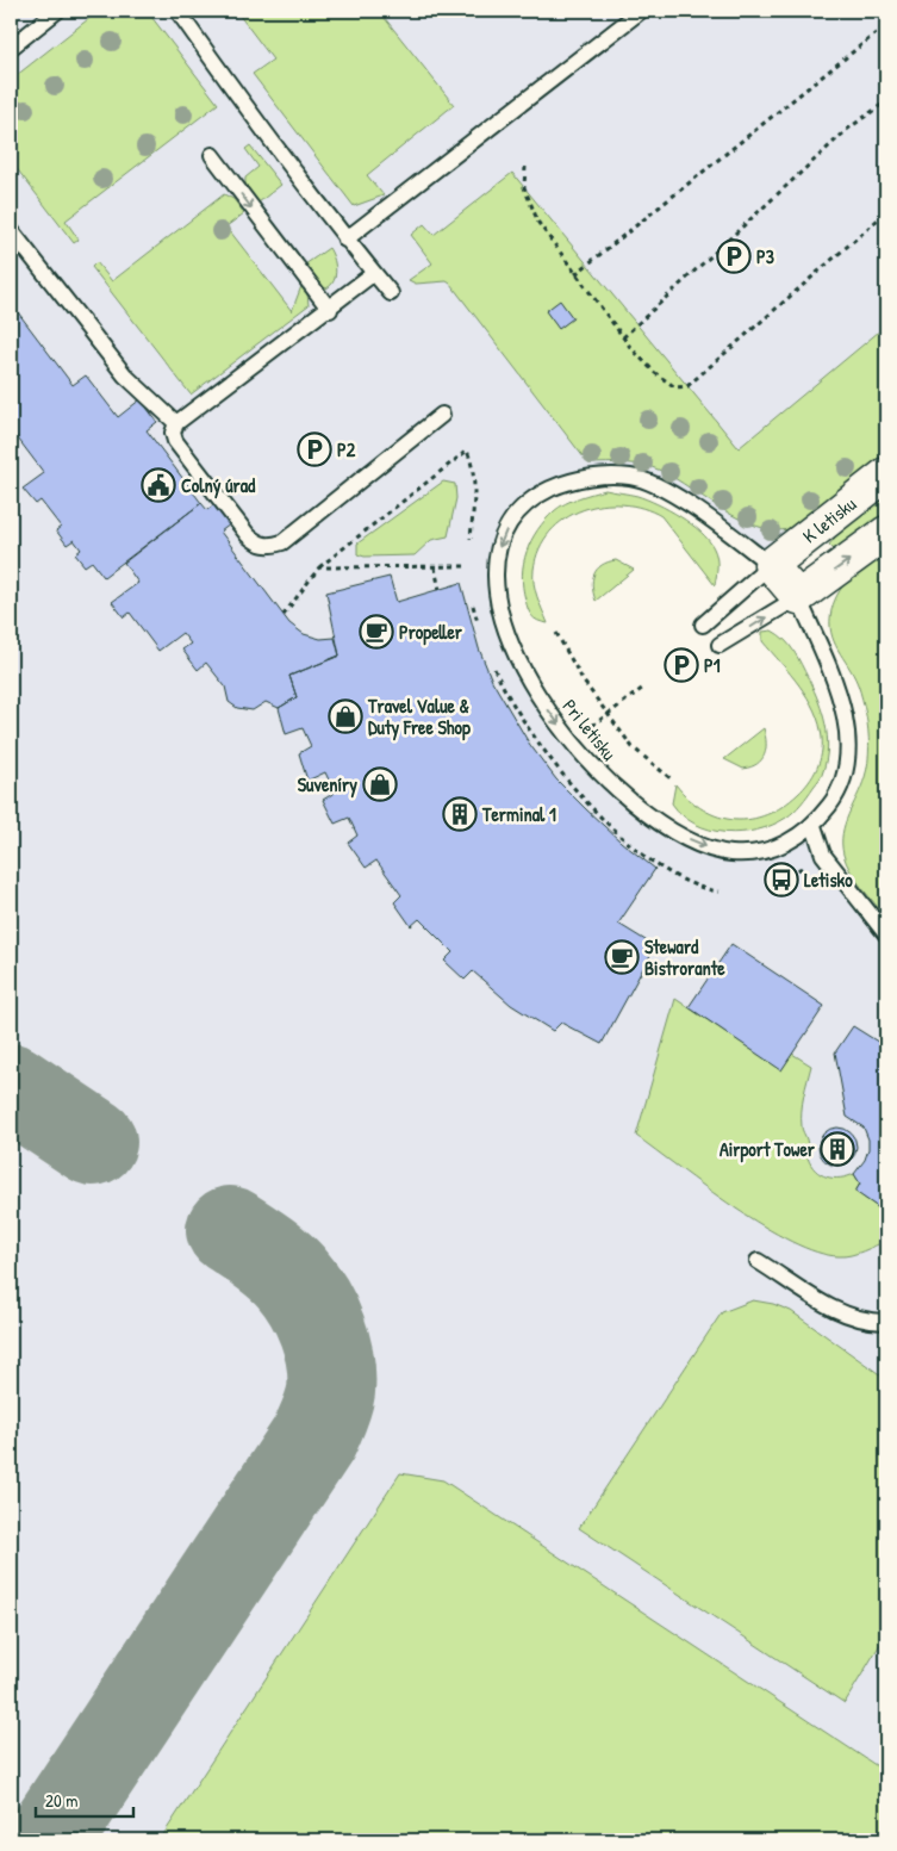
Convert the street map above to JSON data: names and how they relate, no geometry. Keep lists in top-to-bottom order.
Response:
{
  "streets": {
    "street": ["K letisku"],
    "lane": ["Pri letisku"]
  },
  "crossings": [
    ["K letisku", "Pri letisku"]
  ],
  "places": {
    "parking": ["P3", "P2", "P1"],
    "public building": ["Colný úrad"],
    "cafe": ["Propeller", "Steward Bistrorante"],
    "shop": ["Travel Value & Duty Free Shop", "Suveníry"],
    "building": ["Terminal 1", "Airport Tower"],
    "bus stop": ["Letisko"]
  },
  "scale_bar": "20 m"
}
